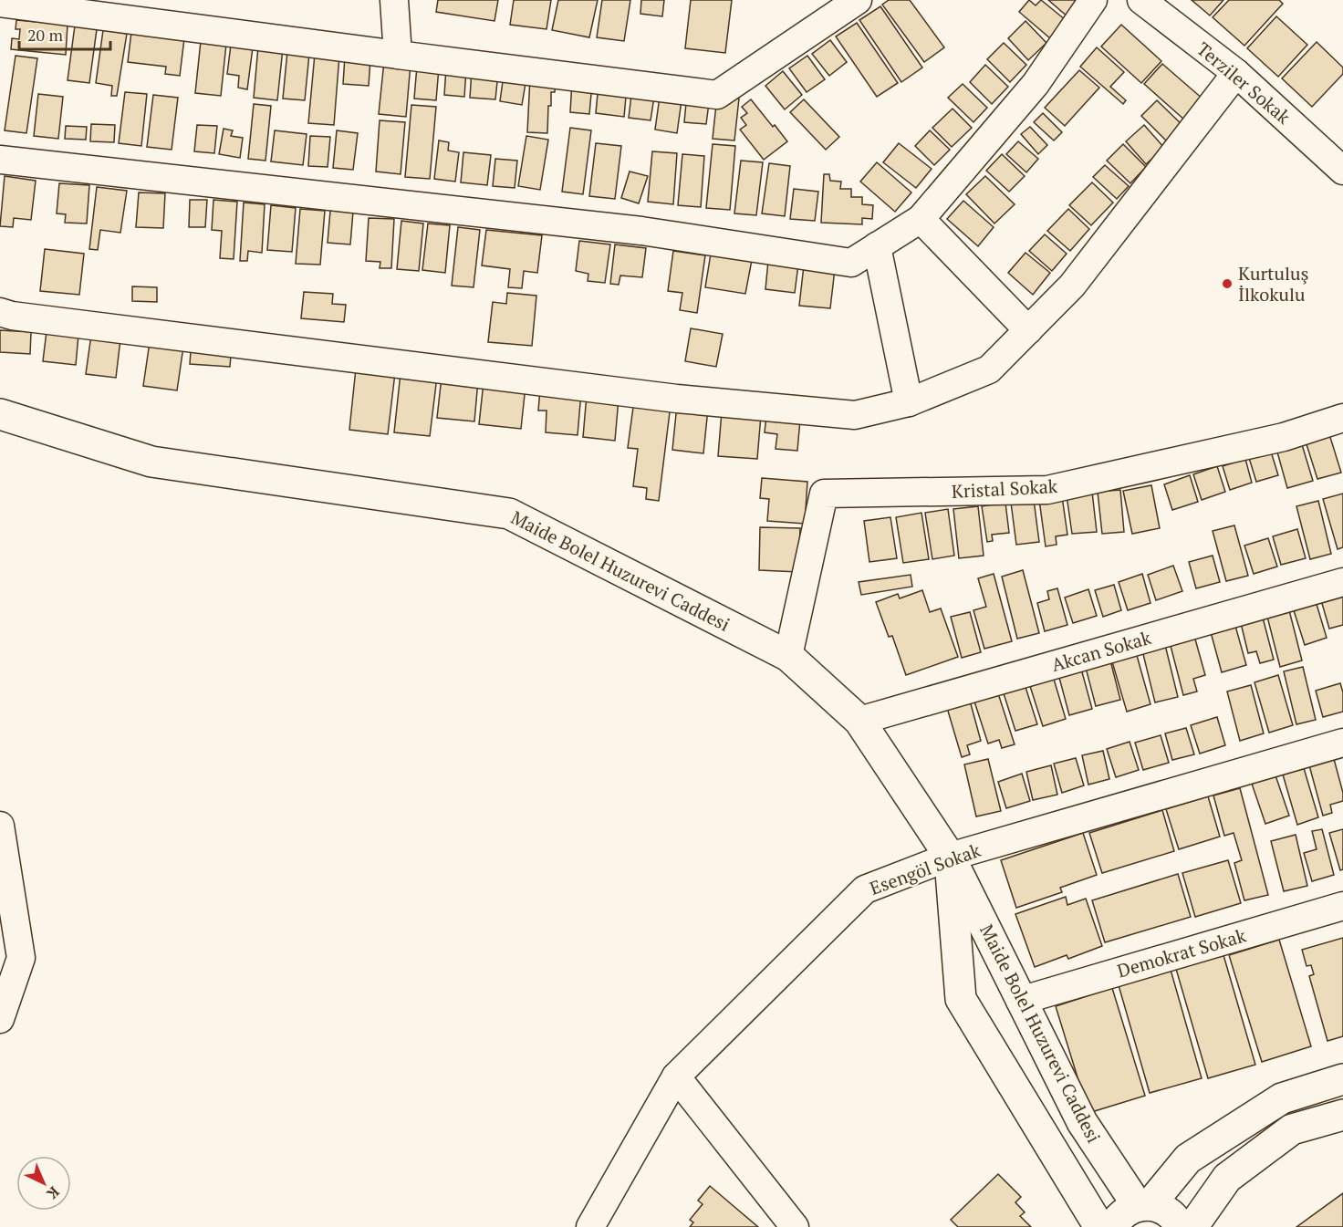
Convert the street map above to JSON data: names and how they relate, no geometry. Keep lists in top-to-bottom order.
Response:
{
  "streets": {
    "main road": ["Maide Bolel Huzurevi Caddesi"],
    "street": [
      "Terziler Sokak",
      "Kristal Sokak",
      "Akcan Sokak",
      "Esengöl Sokak",
      "Demokrat Sokak"
    ]
  },
  "crossings": [
    ["Kristal Sokak", "Maide Bolel Huzurevi Caddesi"],
    ["Maide Bolel Huzurevi Caddesi", "Akcan Sokak"],
    ["Maide Bolel Huzurevi Caddesi", "Esengöl Sokak"],
    ["Maide Bolel Huzurevi Caddesi", "Demokrat Sokak"]
  ],
  "places": ["Kurtuluş İlkokulu"],
  "scale_bar": "20 m",
  "north": "bottom right"
}
